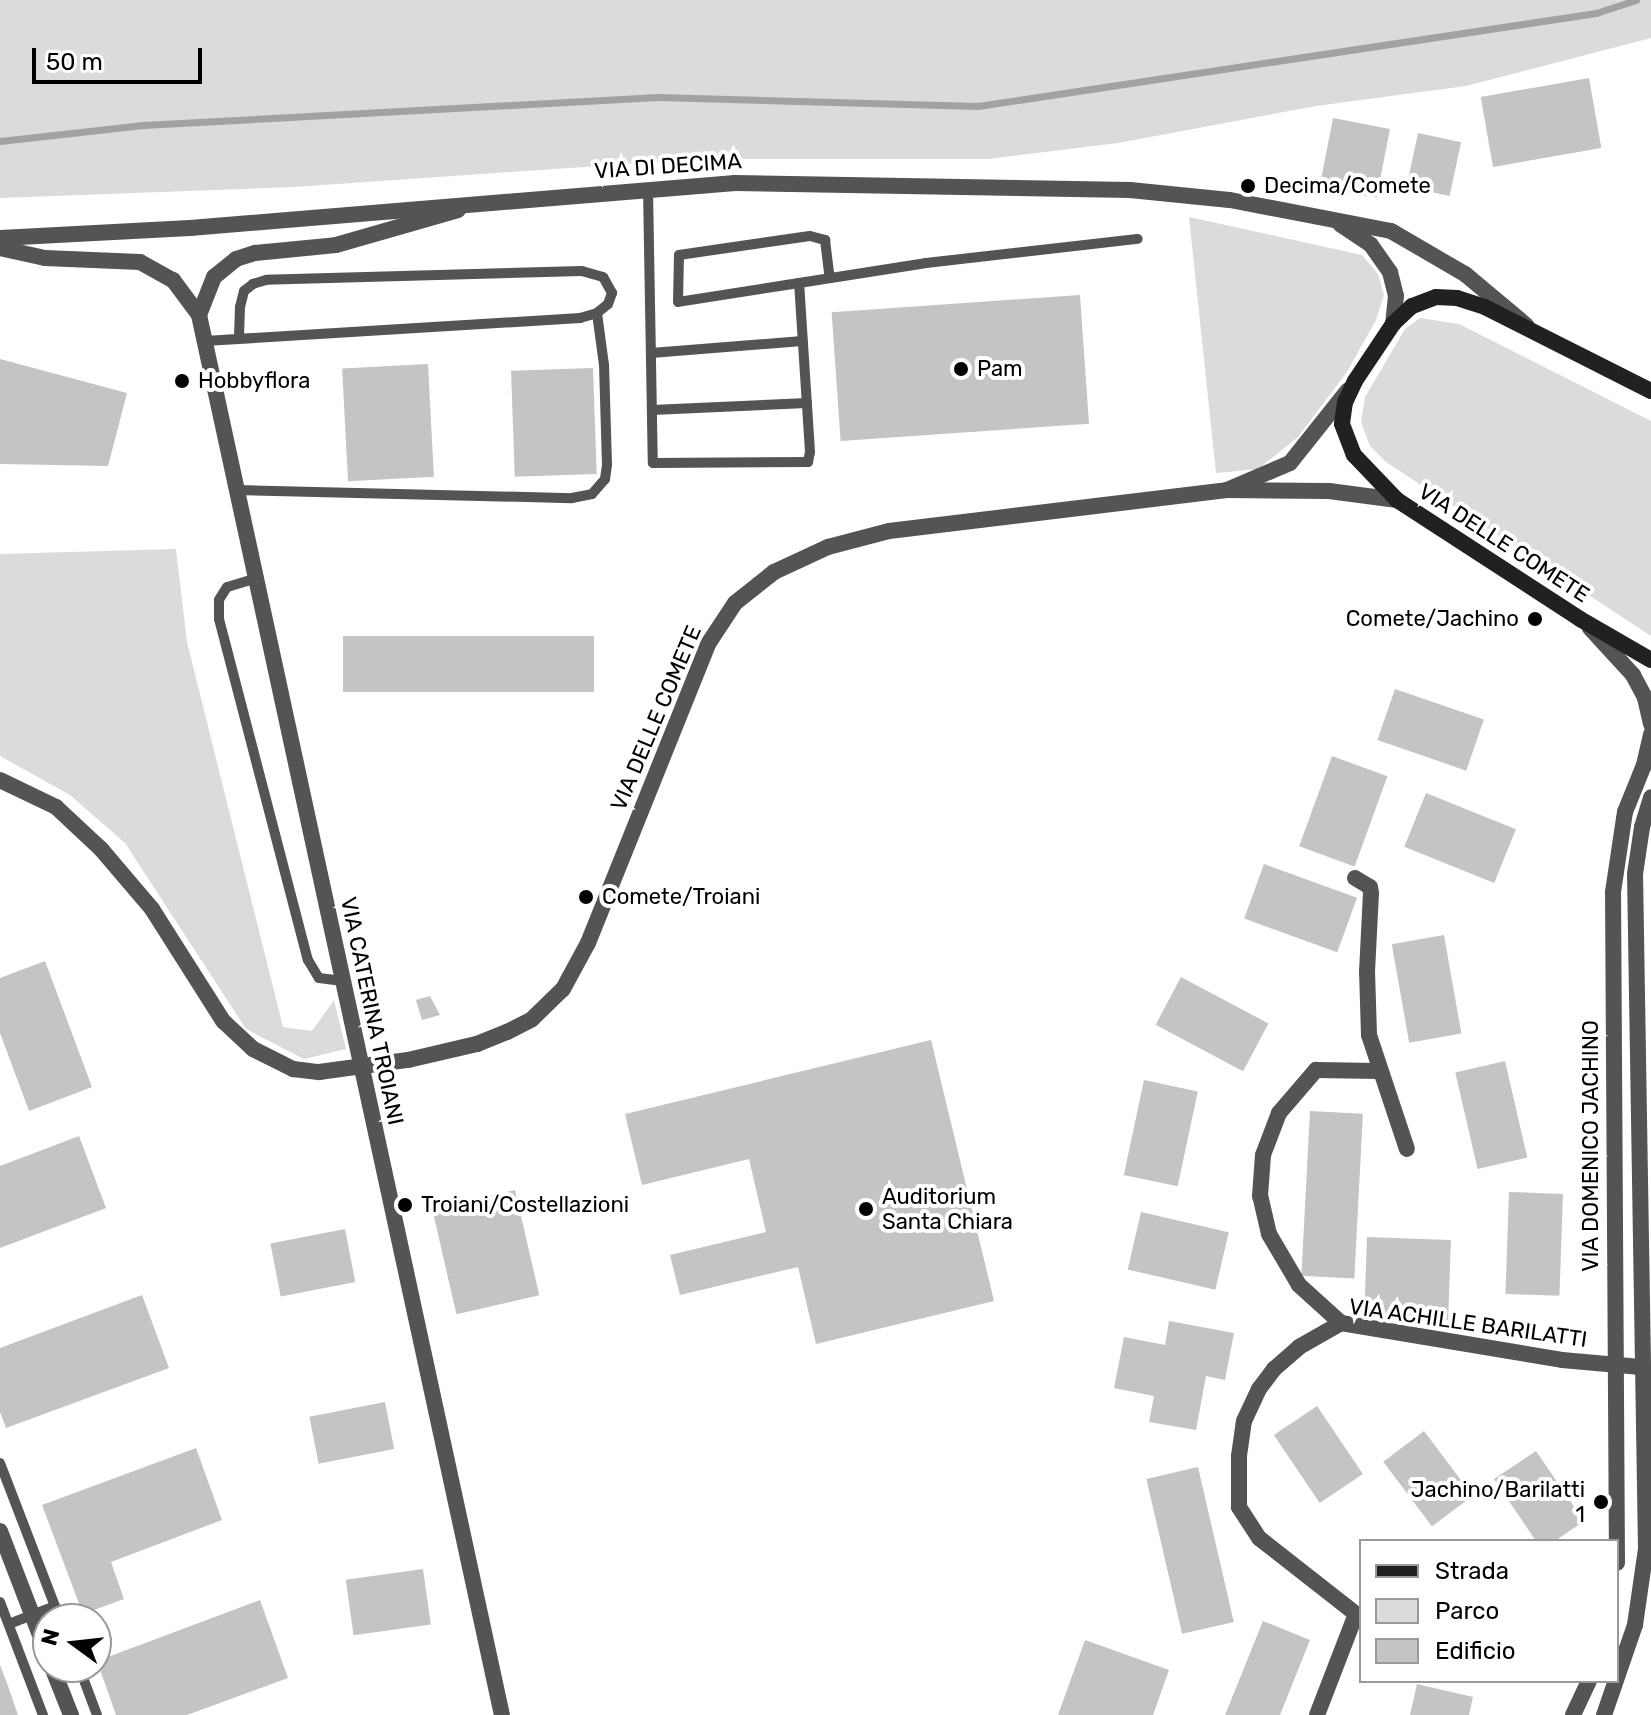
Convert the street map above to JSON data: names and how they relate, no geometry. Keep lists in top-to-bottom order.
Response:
{
  "streets": {
    "main road": ["VIA DI DECIMA", "VIA DELLE COMETE"],
    "street": ["VIA CATERINA TROIANI", "VIA DOMENICO JACHINO", "VIA ACHILLE BARILATTI"]
  },
  "crossings": [
    ["VIA DELLE COMETE", "VIA CATERINA TROIANI"],
    ["VIA DOMENICO JACHINO", "VIA ACHILLE BARILATTI"]
  ],
  "places": [
    "Decima/Comete",
    "Pam",
    "Hobbyflora",
    "Comete/Jachino",
    "Comete/Troiani",
    "Troiani/Costellazioni",
    "Auditorium Santa Chiara",
    "Jachino/Barilatti 1"
  ],
  "legend": ["Strada", "Parco", "Edificio"],
  "scale_bar": "50 m",
  "north": "left"
}
